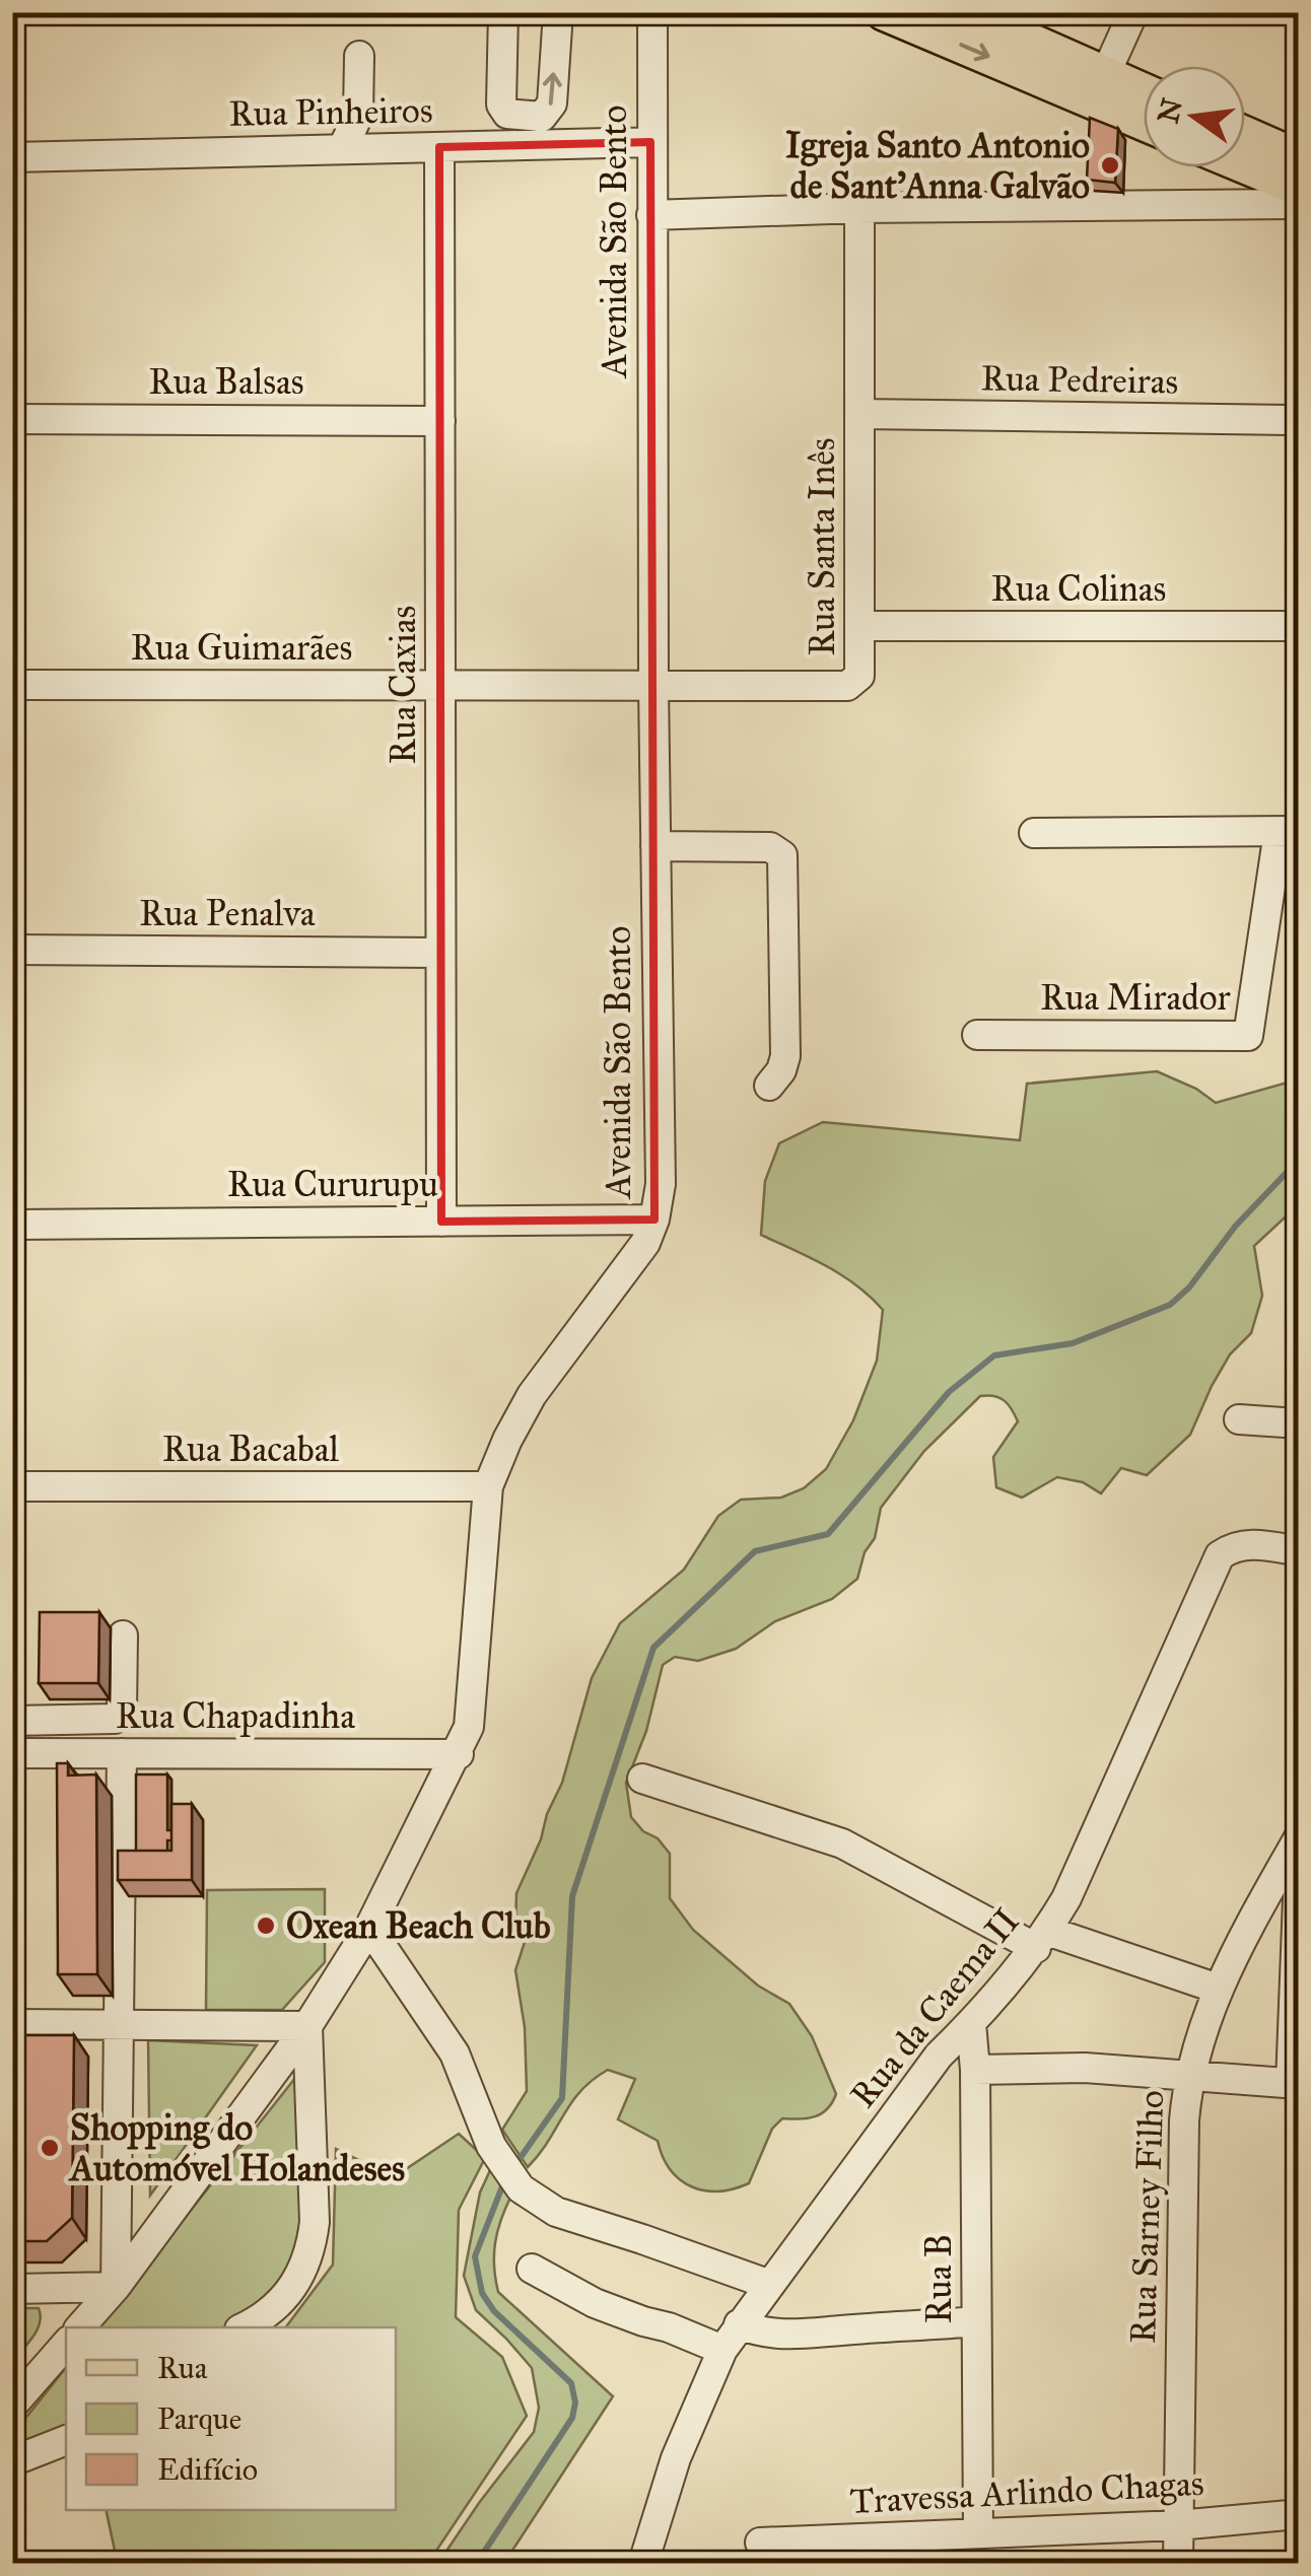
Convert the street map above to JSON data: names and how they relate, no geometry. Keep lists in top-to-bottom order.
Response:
{
  "streets": {
    "street": [
      "Rua Pinheiros",
      "Avenida São Bento",
      "Rua Pedreiras",
      "Rua Balsas",
      "Rua Santa Inês",
      "Rua Colinas",
      "Rua Guimarães",
      "Rua Caxias",
      "Rua Penalva",
      "Rua Mirador",
      "Rua Cururupu",
      "Rua Bacabal",
      "Rua Chapadinha",
      "Rua da Caema II",
      "Rua Sarney Filho",
      "Rua B",
      "Travessa Arlindo Chagas"
    ]
  },
  "crossings": [
    ["Rua Pinheiros", "Avenida São Bento"],
    ["Rua Pinheiros", "Rua Caxias"],
    ["Avenida São Bento", "Rua Santa Inês"],
    ["Avenida São Bento", "Rua Guimarães"],
    ["Avenida São Bento", "Rua Cururupu"],
    ["Avenida São Bento", "Rua Bacabal"],
    ["Avenida São Bento", "Rua Chapadinha"],
    ["Rua Pedreiras", "Rua Santa Inês"],
    ["Rua Balsas", "Rua Caxias"],
    ["Rua Santa Inês", "Rua Colinas"],
    ["Rua Santa Inês", "Rua Guimarães"],
    ["Rua Guimarães", "Rua Caxias"],
    ["Rua Caxias", "Rua Penalva"],
    ["Rua Caxias", "Rua Cururupu"],
    ["Rua da Caema II", "Rua B"],
    ["Rua Sarney Filho", "Travessa Arlindo Chagas"],
    ["Rua B", "Travessa Arlindo Chagas"]
  ],
  "places": ["Igreja Santo Antonio de Sant'Anna Galvão", "Oxean Beach Club", "Shopping do Automóvel Holandeses"],
  "legend": ["Rua", "Parque", "Edifício"],
  "north": "left"
}
